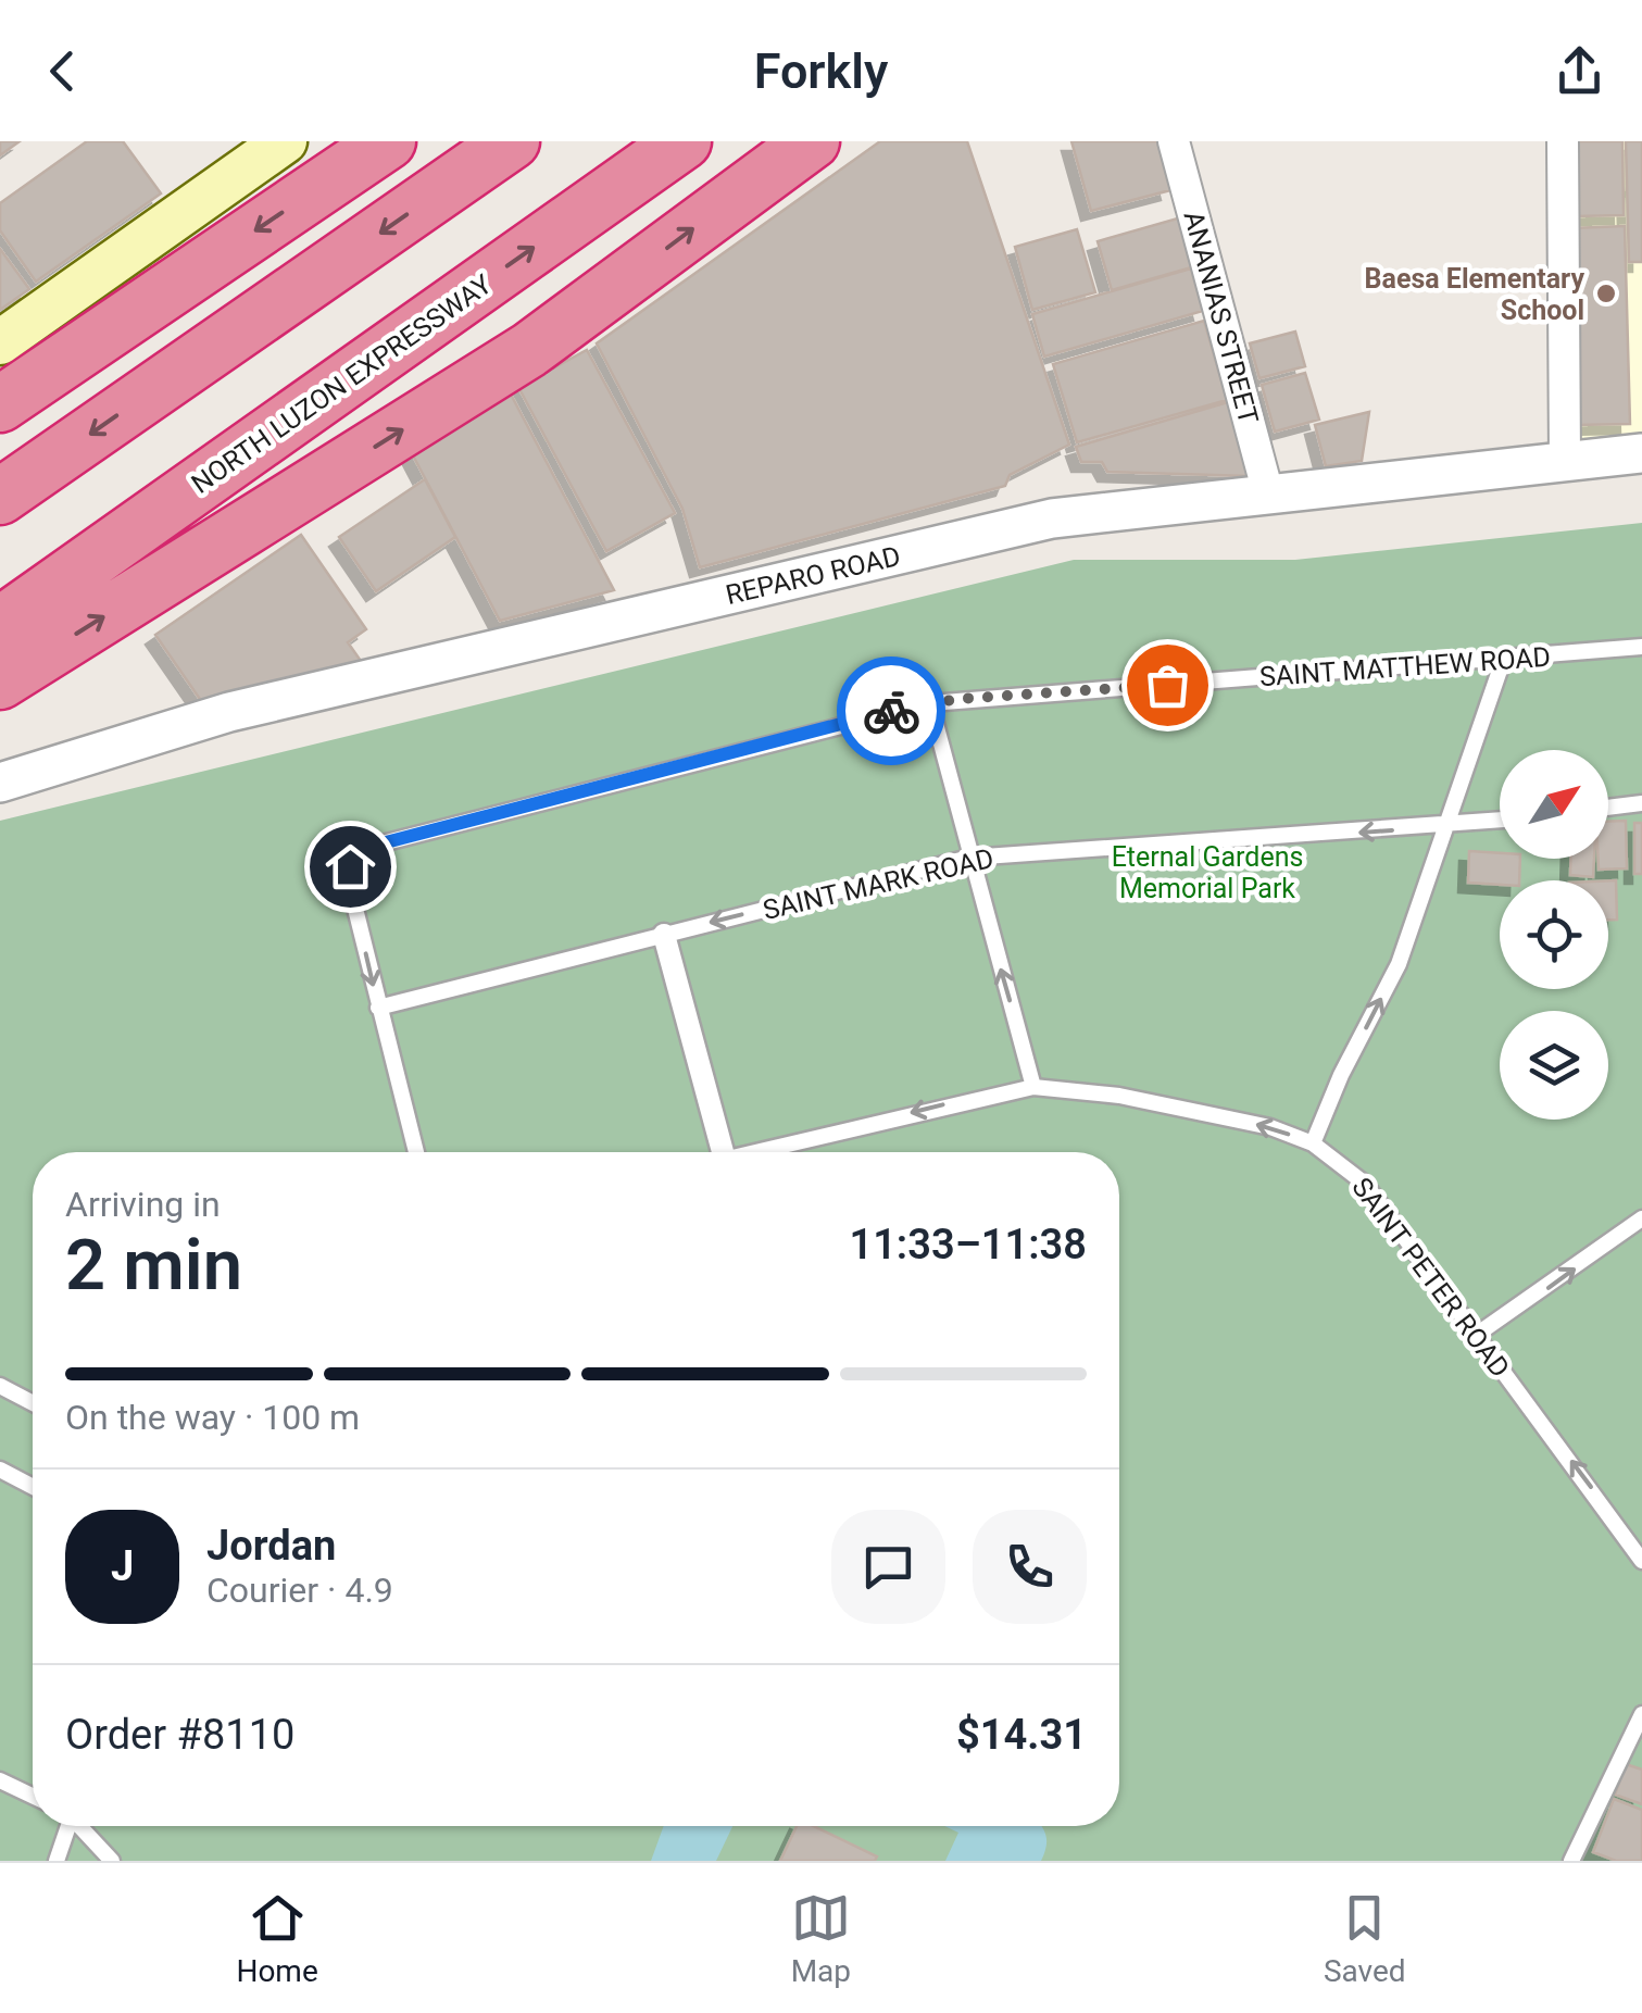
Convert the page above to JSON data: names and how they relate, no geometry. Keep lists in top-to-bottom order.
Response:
{
  "streets": {
    "highway": ["NORTH LUZON EXPRESSWAY"],
    "street": ["ANANIAS STREET", "REPARO ROAD"],
    "lane": ["SAINT MATTHEW ROAD", "SAINT MARK ROAD", "SAINT PETER ROAD"]
  },
  "crossings": [
    ["ANANIAS STREET", "REPARO ROAD"],
    ["SAINT MATTHEW ROAD", "SAINT MARK ROAD"]
  ],
  "one_way": ["SAINT MATTHEW ROAD", "SAINT MARK ROAD", "SAINT PETER ROAD"],
  "parks": ["Eternal Gardens Memorial Park"],
  "places": ["Baesa Elementary School"],
  "north": "top right",
  "page": {
    "header": "Forkly",
    "heading": ["2 min", "Arriving in", "11:33–11:38"],
    "panel": [
      "Jordan",
      "Courier · 4.9",
      "Order #8110",
      "$14.31"
    ],
    "bar": "On the way · 100 m",
    "round": "J",
    "tabs": ["Home", "Map", "Saved"]
  }
}
